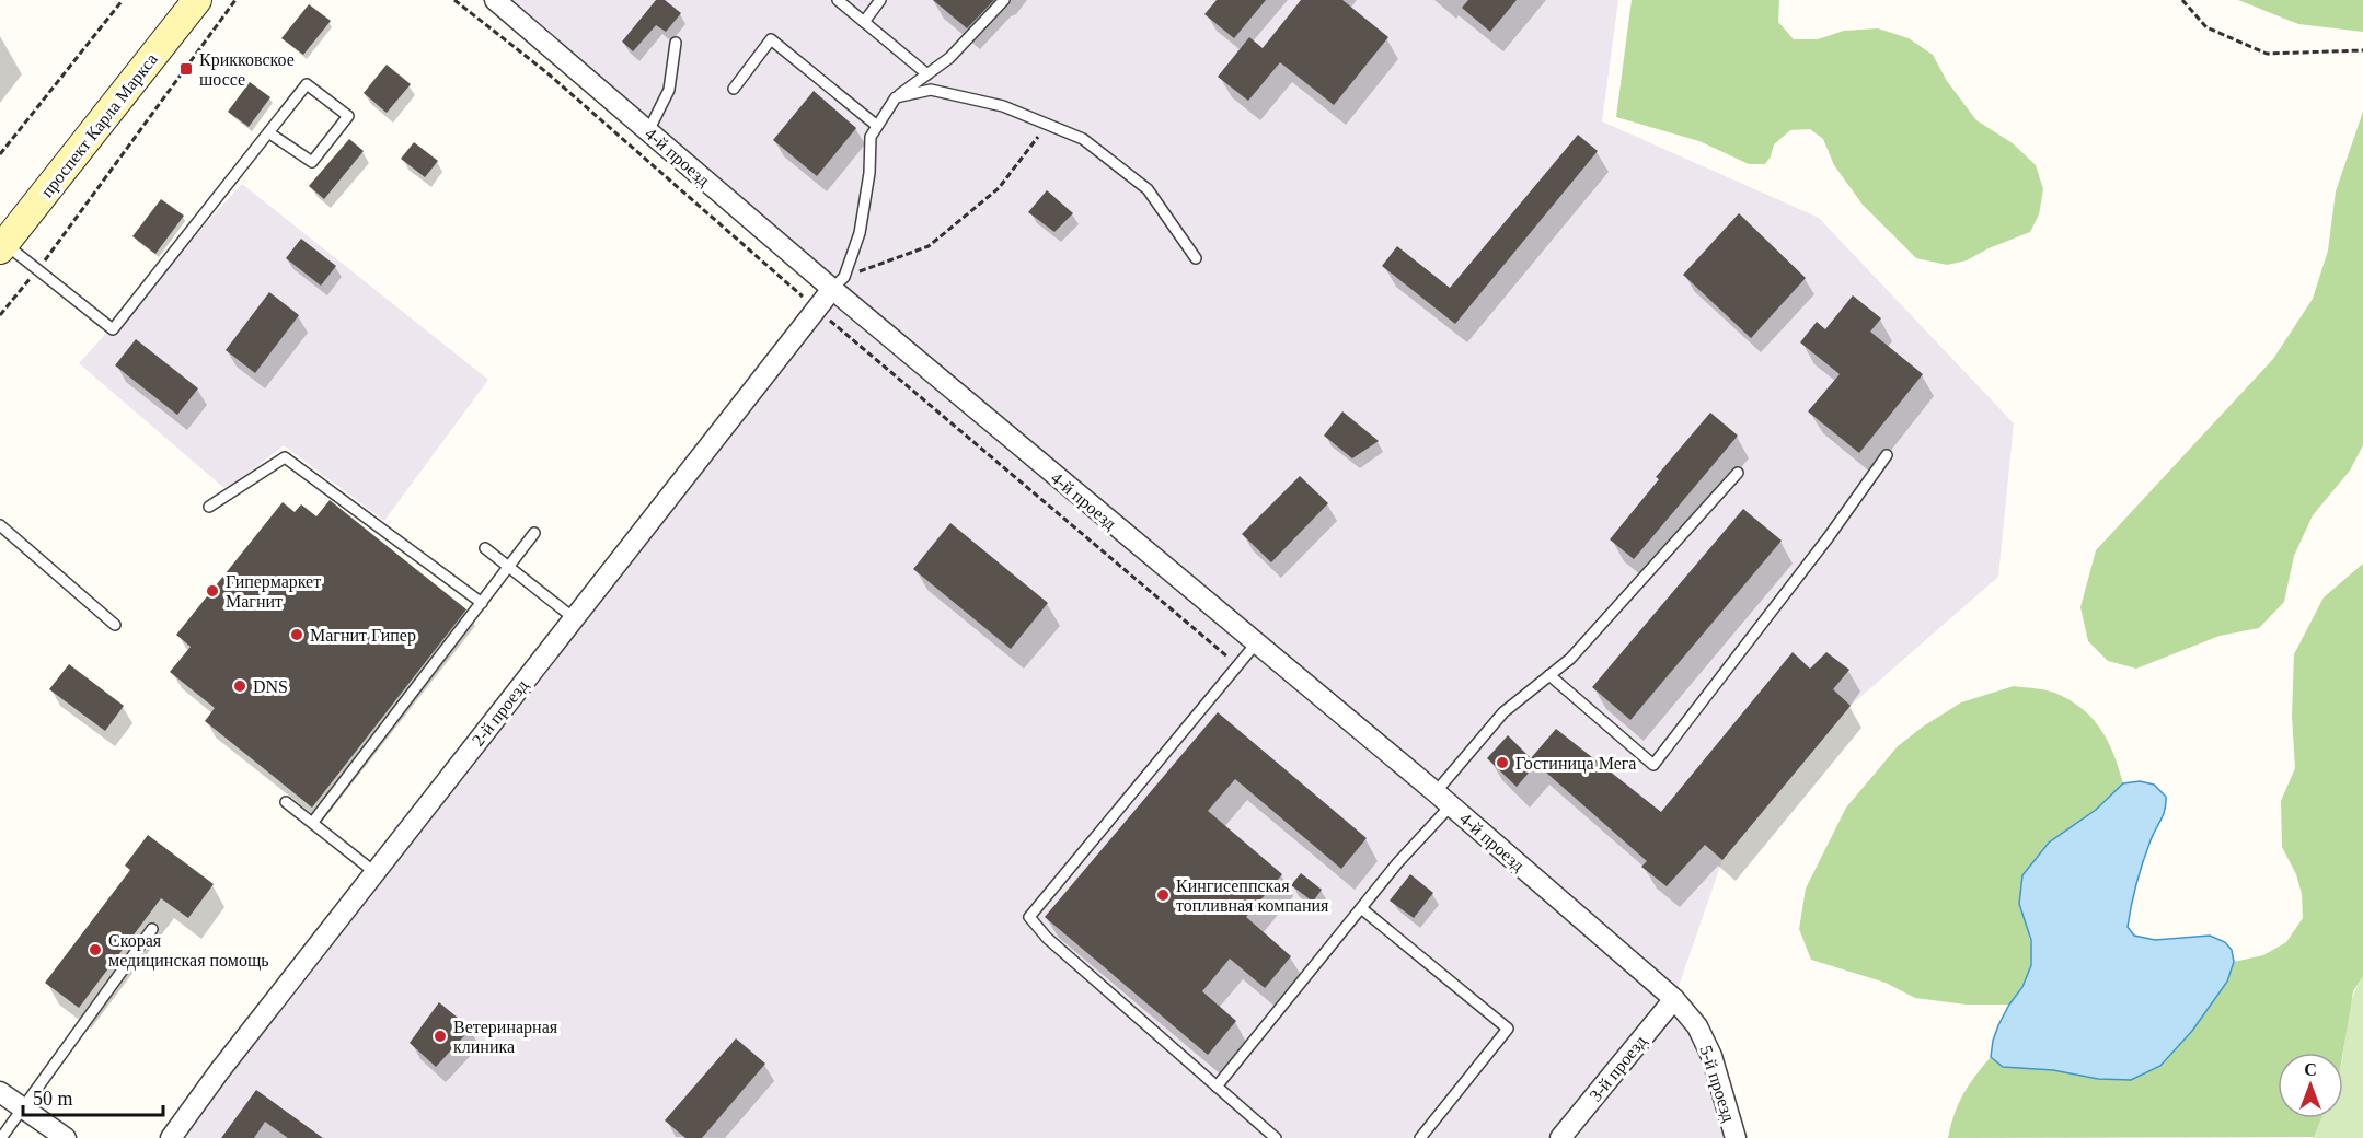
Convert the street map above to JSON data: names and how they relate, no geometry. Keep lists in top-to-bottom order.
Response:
{
  "streets": {
    "main road": ["проспект Карла Маркса"],
    "street": [
      "4-й проезд",
      "2-й проезд",
      "3-й проезд",
      "5-й проезд"
    ]
  },
  "crossings": [
    ["4-й проезд", "2-й проезд"],
    ["4-й проезд", "3-й проезд"],
    ["4-й проезд", "5-й проезд"],
    ["3-й проезд", "5-й проезд"]
  ],
  "places": {
    "transit": ["Крикковское шоссе"],
    "other": [
      "Гипермаркет Магнит",
      "Магнит Гипер",
      "DNS",
      "Гостиница Мега",
      "Кингисеппская топливная компания",
      "Скорая медицинская помощь",
      "Ветеринарная клиника"
    ]
  },
  "scale_bar": "50 m",
  "north": "top"
}
